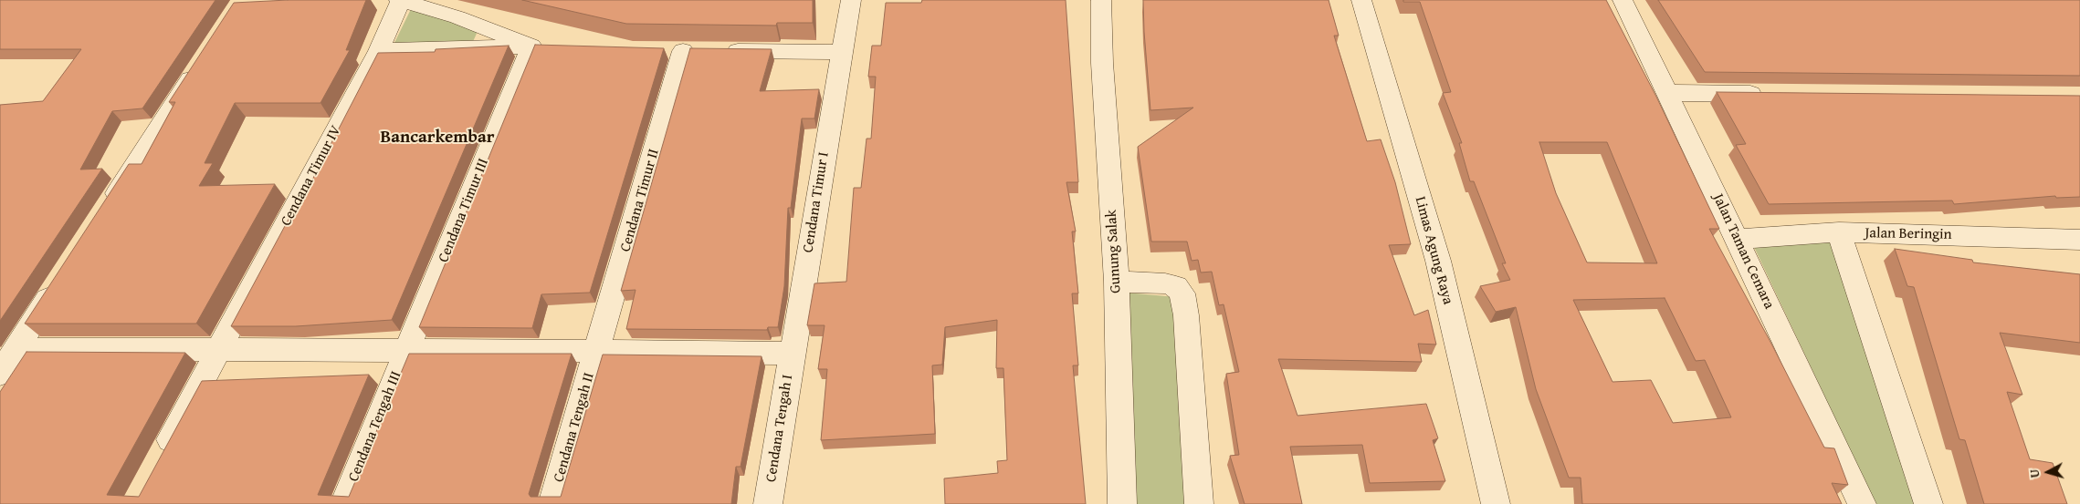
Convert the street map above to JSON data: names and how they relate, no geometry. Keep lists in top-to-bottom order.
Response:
{
  "streets": {
    "street": [
      "Cendana Timur IV",
      "Cendana Timur II",
      "Cendana Timur I",
      "Cendana Timur III",
      "Jalan Beringin",
      "Limas Agung Raya",
      "Gunung Salak",
      "Jalan Taman Cemara",
      "Cendana Tengah III",
      "Cendana Tengah II",
      "Cendana Tengah I"
    ]
  },
  "crossings": [
    ["Cendana Timur II", "Cendana Timur I"],
    ["Cendana Timur II", "Cendana Tengah II"],
    ["Cendana Timur I", "Cendana Tengah I"],
    ["Cendana Timur III", "Cendana Tengah III"],
    ["Jalan Beringin", "Jalan Taman Cemara"]
  ],
  "districts": ["Bancarkembar"],
  "north": "left"
}
